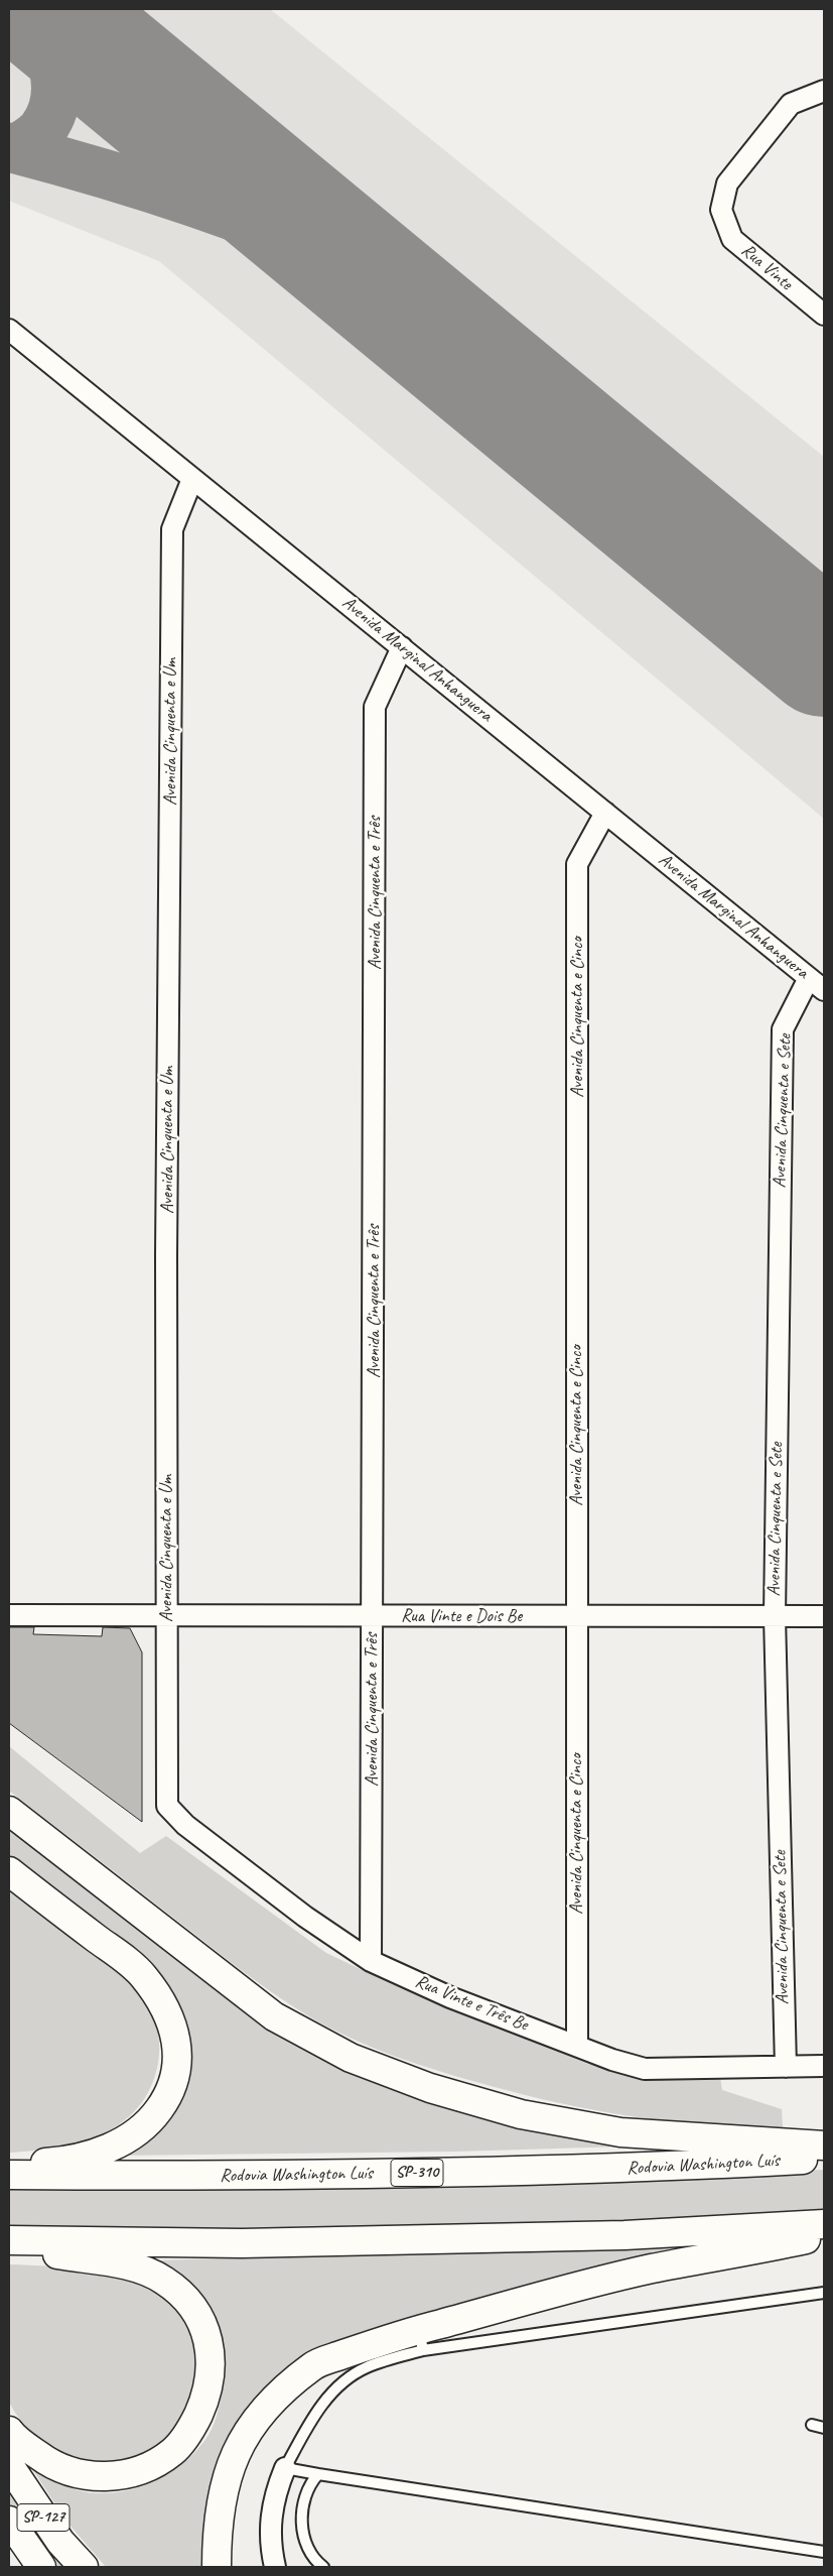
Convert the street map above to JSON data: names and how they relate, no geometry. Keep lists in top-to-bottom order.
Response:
{
  "streets": {
    "highway": ["Rodovia Washington Luís", "SP-310", "SP-127"],
    "street": [
      "Rua Vinte",
      "Avenida Marginal Anhanguera",
      "Avenida Cinquenta e Um",
      "Avenida Cinquenta e Três",
      "Avenida Cinquenta e Cinco",
      "Avenida Cinquenta e Sete",
      "Rua Vinte e Dois Be",
      "Rua Vinte e Três Be"
    ]
  },
  "crossings": [
    ["Avenida Marginal Anhanguera", "Avenida Cinquenta e Um"],
    ["Avenida Marginal Anhanguera", "Avenida Cinquenta e Três"],
    ["Avenida Marginal Anhanguera", "Avenida Cinquenta e Cinco"],
    ["Avenida Marginal Anhanguera", "Avenida Cinquenta e Sete"],
    ["Avenida Cinquenta e Um", "Rua Vinte e Dois Be"],
    ["Avenida Cinquenta e Um", "Rua Vinte e Três Be"],
    ["Avenida Cinquenta e Três", "Rua Vinte e Dois Be"],
    ["Avenida Cinquenta e Três", "Rua Vinte e Três Be"],
    ["Avenida Cinquenta e Cinco", "Rua Vinte e Dois Be"],
    ["Avenida Cinquenta e Cinco", "Rua Vinte e Três Be"],
    ["Avenida Cinquenta e Sete", "Rua Vinte e Dois Be"],
    ["Avenida Cinquenta e Sete", "Rua Vinte e Três Be"]
  ]
}
